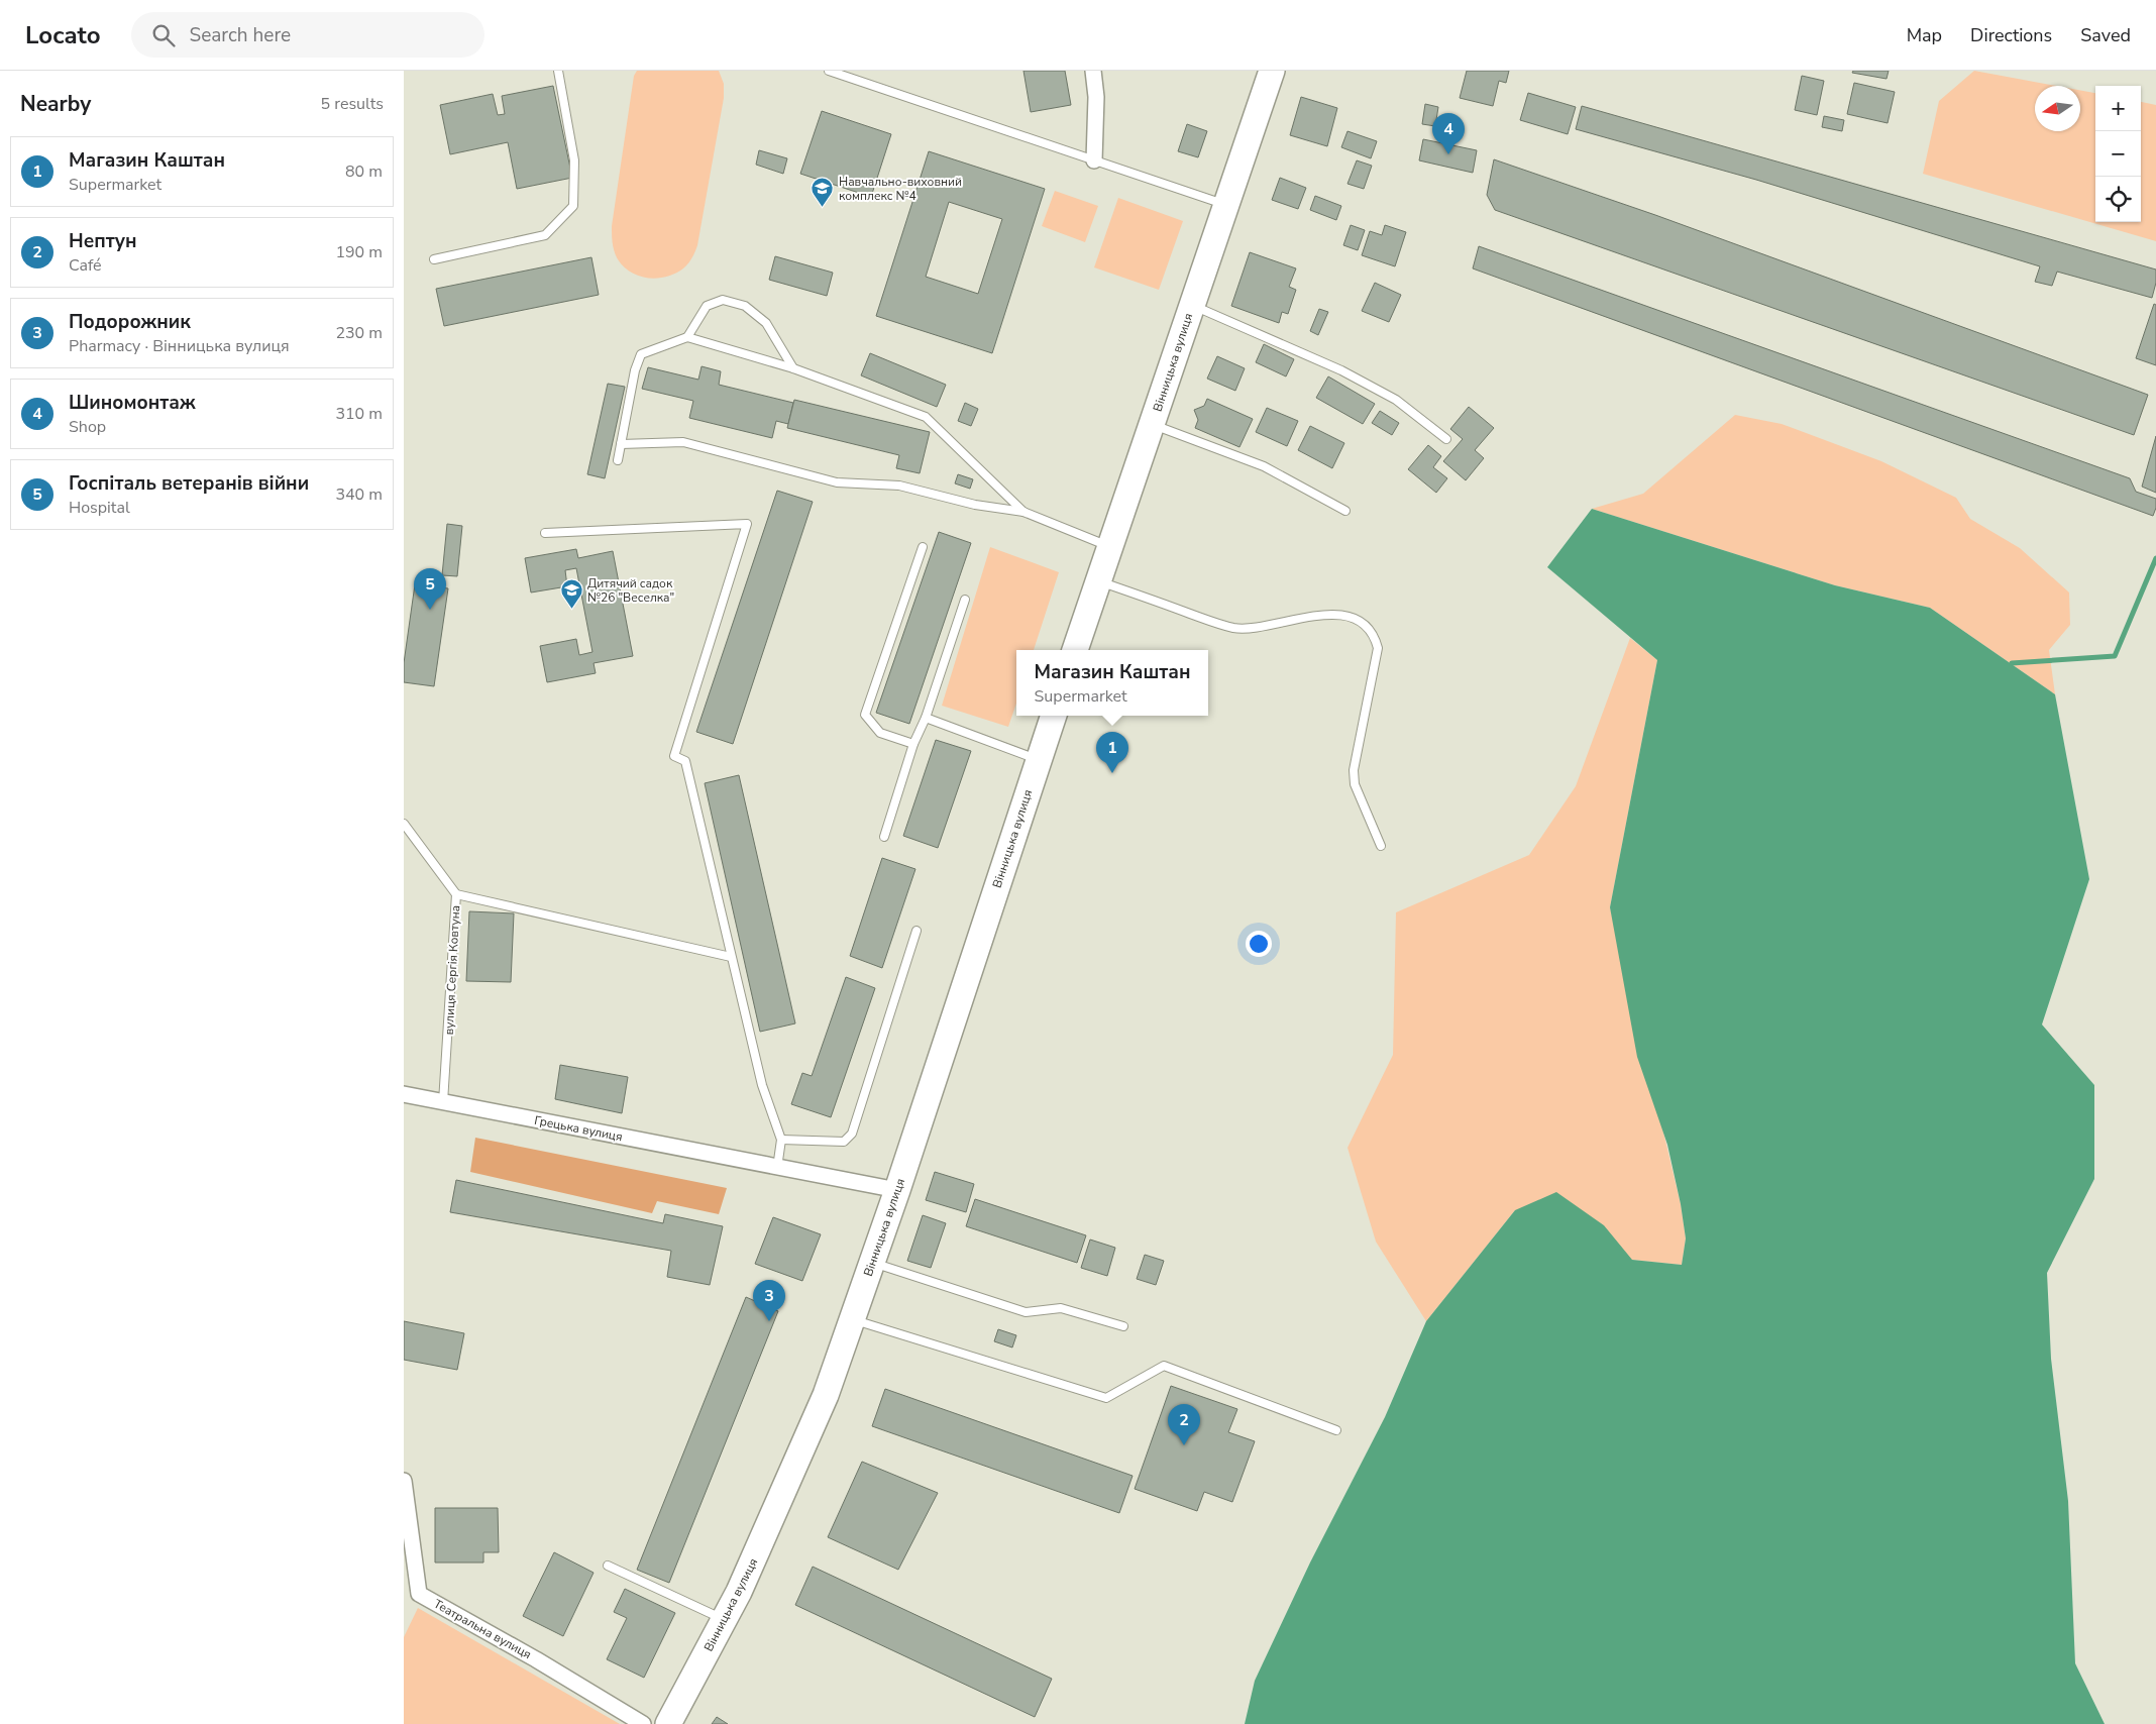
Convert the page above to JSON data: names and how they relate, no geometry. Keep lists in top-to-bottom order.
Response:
{
  "streets": {
    "main road": ["Вінницька вулиця"],
    "street": ["Грецька вулиця", "Театральна вулиця"],
    "lane": ["вулиця Сергія Ковтуна"]
  },
  "crossings": [
    ["Вінницька вулиця", "Грецька вулиця"],
    ["вулиця Сергія Ковтуна", "Грецька вулиця"]
  ],
  "places": {
    "school or university": ["Навчально-виховний комплекс №4", "Дитячий садок №26 \"Веселка\""]
  },
  "north": "left",
  "page": {
    "header": "Locato",
    "search": "Search here",
    "nav": ["Map", "Directions", "Saved"],
    "heading": ["Nearby", "5 results"],
    "map_buttons": ["+", "−"],
    "pins": [
      "4",
      "5",
      "1",
      "3",
      "2"
    ],
    "list": [
      {
        "mark": "1",
        "name": "Магазин Каштан",
        "note": "Supermarket",
        "value": "80 m"
      },
      {
        "mark": "2",
        "name": "Нептун",
        "note": "Café",
        "value": "190 m"
      },
      {
        "mark": "3",
        "name": "Подорожник",
        "note": "Pharmacy · Вінницька вулиця",
        "value": "230 m"
      },
      {
        "mark": "4",
        "name": "Шиномонтаж",
        "note": "Shop",
        "value": "310 m"
      },
      {
        "mark": "5",
        "name": "Госпіталь ветеранів війни",
        "note": "Hospital",
        "value": "340 m"
      }
    ],
    "popup": ["Магазин Каштан", "Supermarket"]
  }
}
